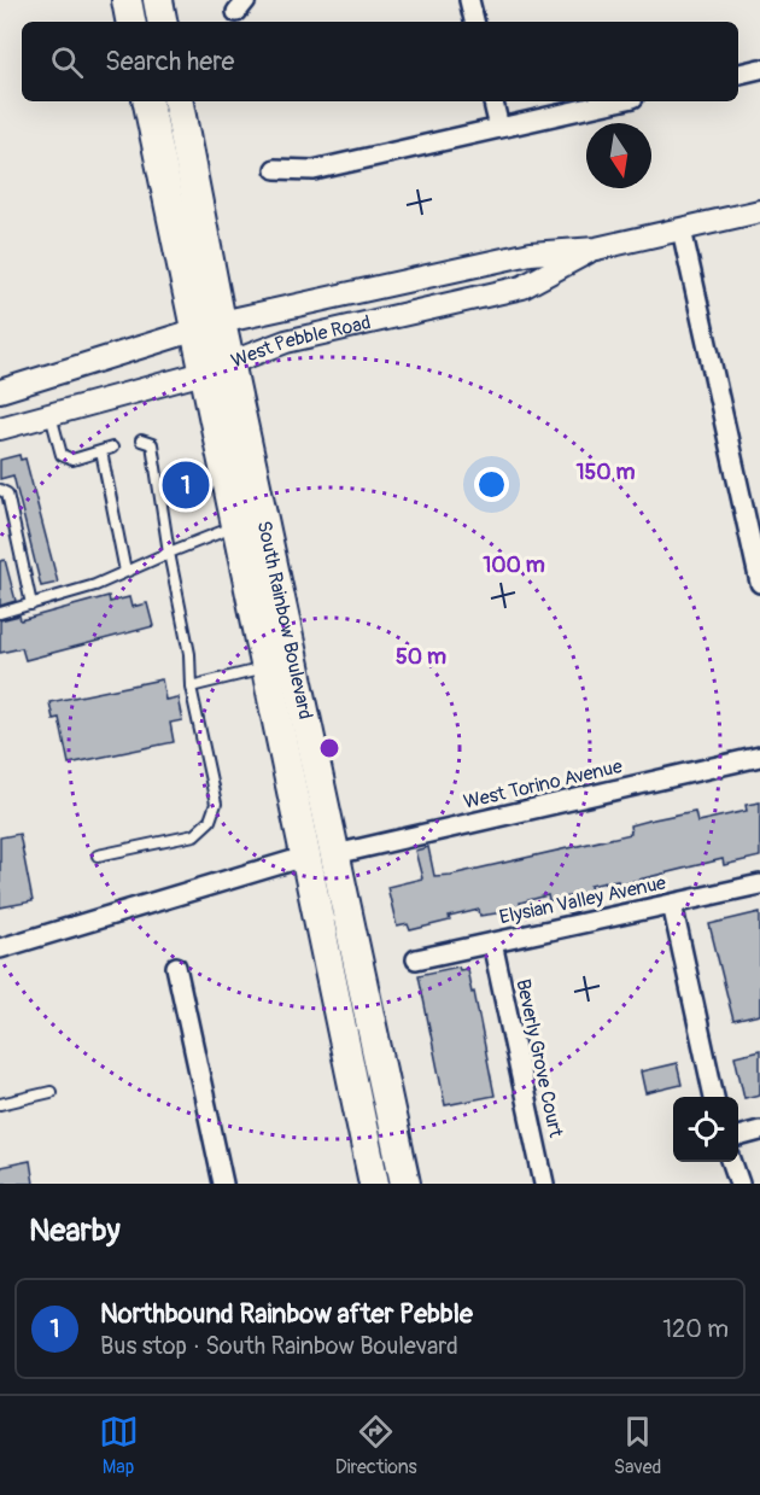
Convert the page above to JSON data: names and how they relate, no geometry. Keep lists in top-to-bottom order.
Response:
{
  "streets": {
    "main road": ["South Rainbow Boulevard"],
    "street": [
      "West Pebble Road",
      "West Torino Avenue",
      "Elysian Valley Avenue",
      "Beverly Grove Court"
    ]
  },
  "crossings": [
    ["West Pebble Road", "South Rainbow Boulevard"],
    ["South Rainbow Boulevard", "West Torino Avenue"],
    ["Elysian Valley Avenue", "Beverly Grove Court"]
  ],
  "north": "bottom",
  "page": {
    "search": "Search here",
    "pins": "1",
    "heading": "Nearby",
    "list": [
      {
        "mark": "1",
        "name": "Northbound Rainbow after Pebble",
        "note": "Bus stop · South Rainbow Boulevard",
        "value": "120 m"
      }
    ],
    "nav": ["Map", "Directions", "Saved"]
  },
  "rings": ["150 m", "100 m", "50 m"]
}
